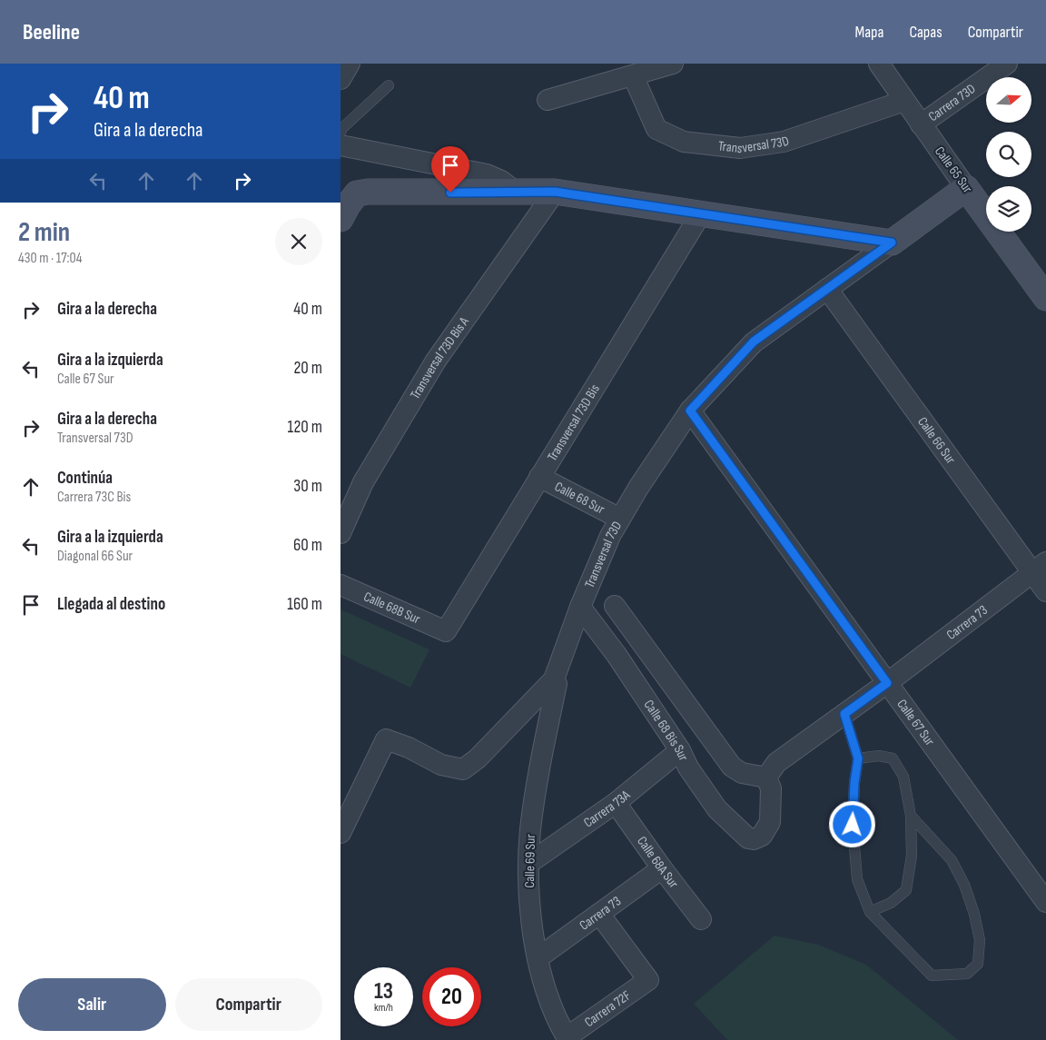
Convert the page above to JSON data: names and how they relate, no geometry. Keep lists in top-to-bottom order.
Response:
{
  "streets": {
    "street": [
      "Carrera 73D",
      "Transversal 73D",
      "Calle 65 Sur",
      "Transversal 73D Bis A",
      "Transversal 73D Bis",
      "Calle 66 Sur",
      "Calle 68 Sur",
      "Calle 68B Sur",
      "Carrera 73",
      "Calle 67 Sur",
      "Calle 68 Bis Sur",
      "Carrera 73A",
      "Calle 69 Sur",
      "Calle 68A Sur",
      "Carrera 72F"
    ]
  },
  "crossings": [
    ["Carrera 73D", "Calle 65 Sur"],
    ["Transversal 73D", "Calle 65 Sur"],
    ["Transversal 73D", "Calle 66 Sur"],
    ["Transversal 73D", "Calle 68 Sur"],
    ["Transversal 73D", "Calle 67 Sur"],
    ["Transversal 73D", "Calle 68 Bis Sur"],
    ["Transversal 73D", "Calle 69 Sur"],
    ["Transversal 73D Bis", "Calle 68 Sur"],
    ["Transversal 73D Bis", "Calle 68B Sur"],
    ["Calle 66 Sur", "Carrera 73"],
    ["Carrera 73", "Calle 67 Sur"],
    ["Carrera 73", "Calle 68 Bis Sur"],
    ["Carrera 73", "Calle 69 Sur"],
    ["Carrera 73", "Calle 68A Sur"],
    ["Carrera 73", "Carrera 72F"],
    ["Calle 68 Bis Sur", "Carrera 73A"],
    ["Carrera 73A", "Calle 69 Sur"],
    ["Carrera 73A", "Calle 68A Sur"],
    ["Calle 69 Sur", "Carrera 72F"]
  ],
  "north": "right",
  "page": {
    "header": "Beeline",
    "nav": ["Mapa", "Capas", "Compartir"],
    "turn": ["40 m", "Gira a la derecha"],
    "heading": ["2 min", "430 m · 17:04"],
    "list": [
      {
        "name": "Gira a la derecha",
        "value": "40 m"
      },
      {
        "name": "Gira a la izquierda",
        "note": "Calle 67 Sur",
        "value": "20 m"
      },
      {
        "name": "Gira a la derecha",
        "note": "Transversal 73D",
        "value": "120 m"
      },
      {
        "name": "Continúa",
        "note": "Carrera 73C Bis",
        "value": "30 m"
      },
      {
        "name": "Gira a la izquierda",
        "note": "Diagonal 66 Sur",
        "value": "60 m"
      },
      {
        "name": "Llegada al destino",
        "value": "160 m"
      }
    ],
    "speed": "13 km/h",
    "limit": "20",
    "buttons": ["Salir", "Compartir"]
  }
}
